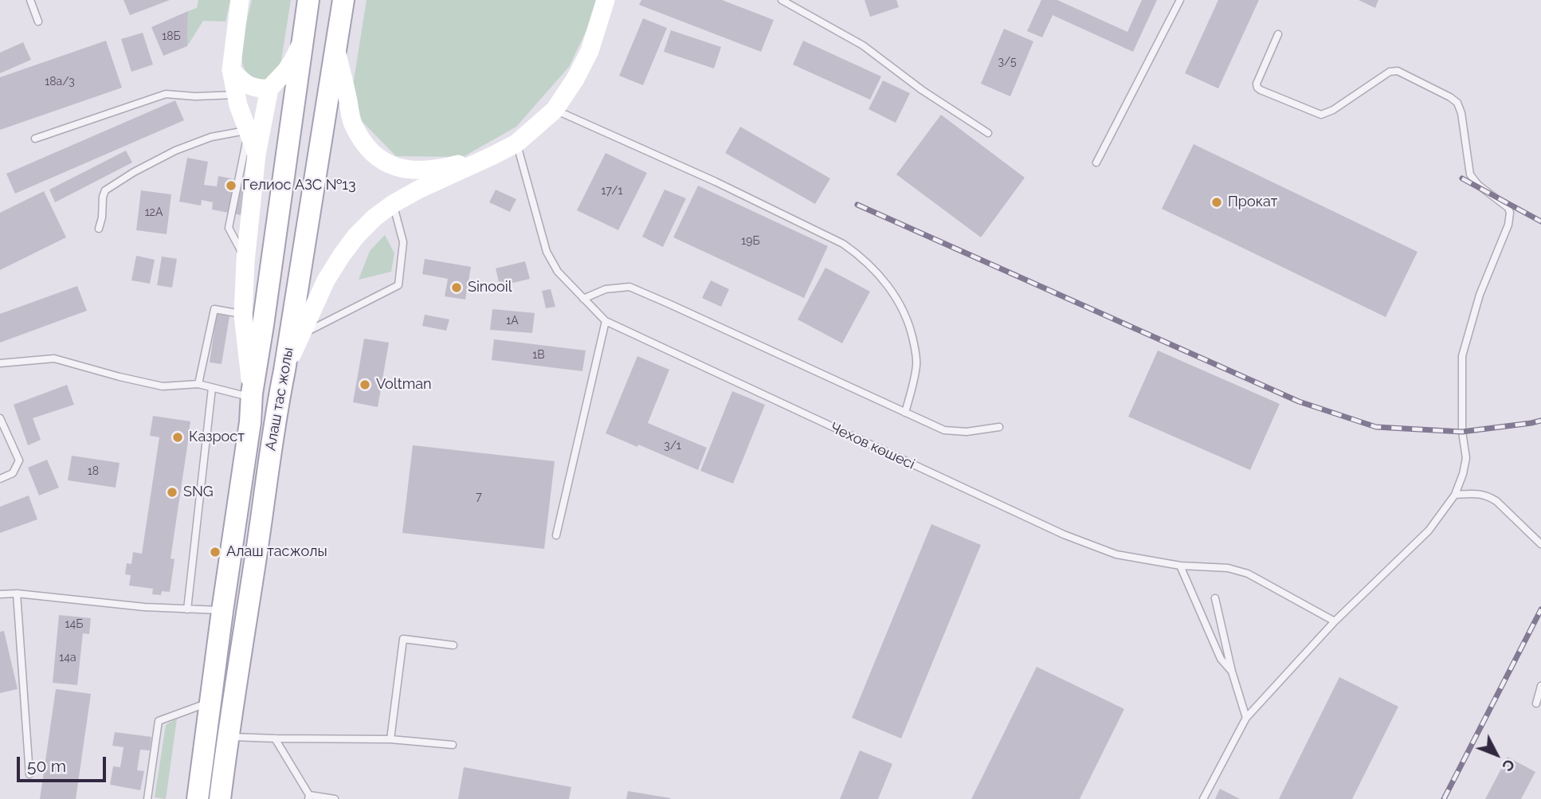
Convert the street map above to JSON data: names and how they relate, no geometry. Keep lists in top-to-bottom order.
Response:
{
  "streets": {
    "main road": ["Алаш тас жолы"],
    "lane": ["Чехов көшесі"]
  },
  "places": [
    "Гелиос АЗС №13",
    "Прокат",
    "Sinooil",
    "Voltman",
    "Казрост",
    "SNG",
    "Алаш тасжолы"
  ],
  "house_numbers": [
    "18Б",
    "3/5",
    "18а/3",
    "17/1",
    "12А",
    "19Б",
    "1А",
    "1В",
    "3/1",
    "18",
    "7",
    "14Б",
    "14а"
  ],
  "scale_bar": "50 m",
  "north": "bottom right"
}
